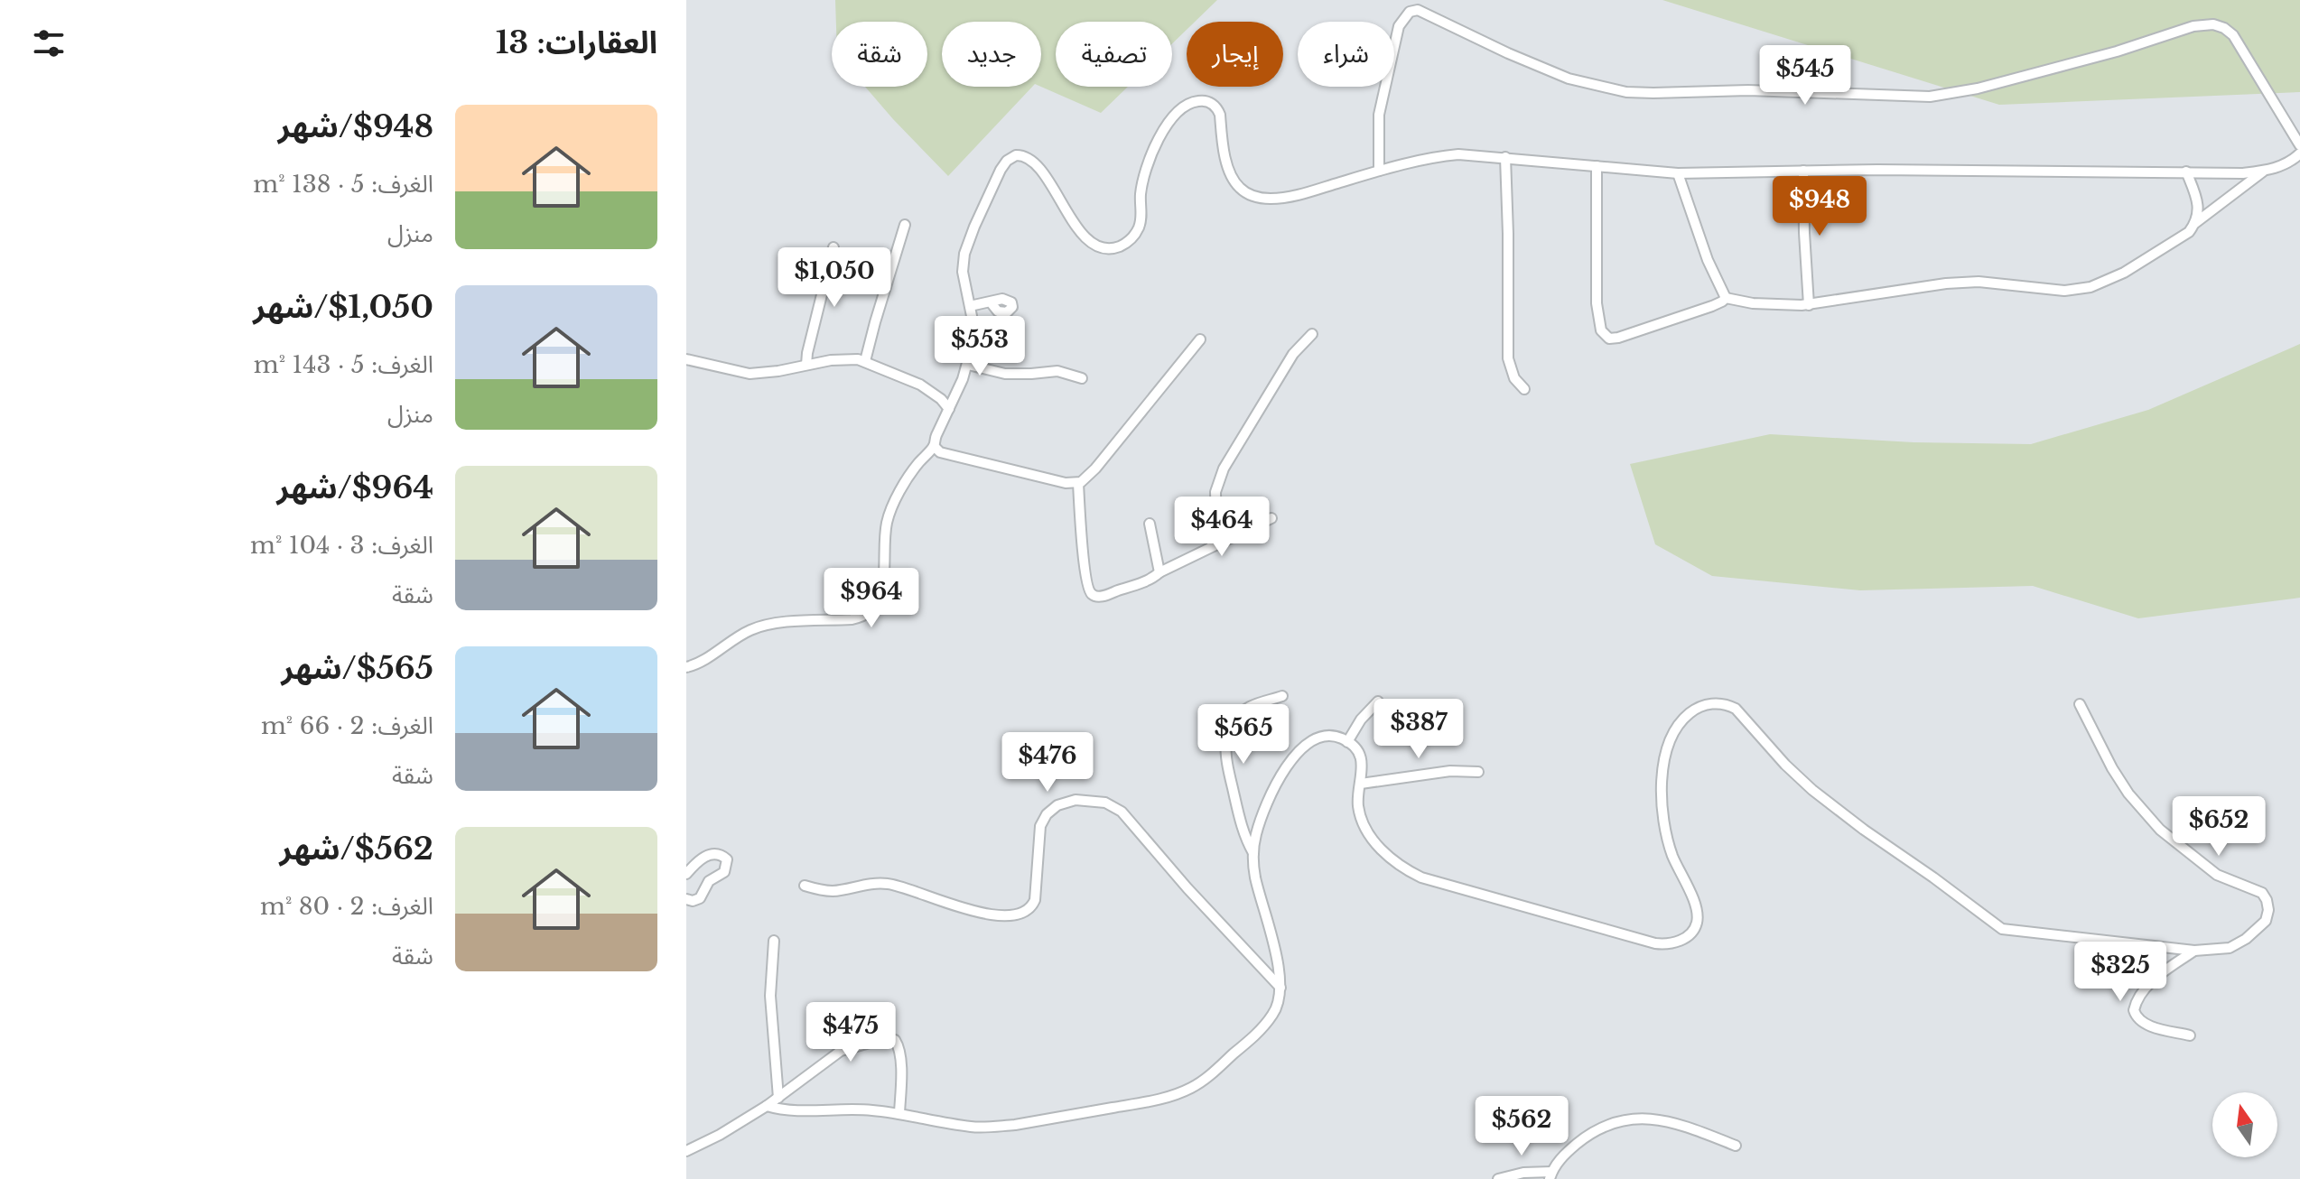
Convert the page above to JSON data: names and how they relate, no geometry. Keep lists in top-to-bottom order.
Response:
{
  "north": "top",
  "page": {
    "heading": "العقارات: 13",
    "chip": [
      "شراء",
      "إيجار",
      "تصفية",
      "جديد",
      "شقة"
    ],
    "price": [
      "$545",
      "$948",
      "$1,050",
      "$553",
      "$464",
      "$964",
      "$387",
      "$565",
      "$476",
      "$652",
      "$325",
      "$475",
      "$562"
    ],
    "list": [
      {
        "name": "$948/شهر",
        "note": "الغرف: 5 · 138 m² · منزل"
      },
      {
        "name": "$1,050/شهر",
        "note": "الغرف: 5 · 143 m² · منزل"
      },
      {
        "name": "$964/شهر",
        "note": "الغرف: 3 · 104 m² · شقة"
      },
      {
        "name": "$565/شهر",
        "note": "الغرف: 2 · 66 m² · شقة"
      },
      {
        "name": "$562/شهر",
        "note": "الغرف: 2 · 80 m² · شقة"
      }
    ]
  }
}
